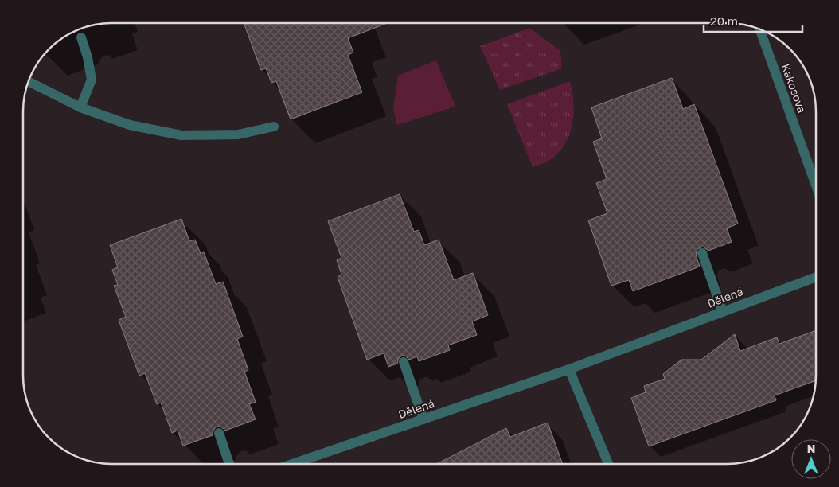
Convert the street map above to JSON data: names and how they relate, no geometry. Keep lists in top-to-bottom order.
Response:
{
  "streets": {
    "street": ["Kakosova", "Dělená"]
  },
  "scale_bar": "20 m",
  "north": "top"
}
